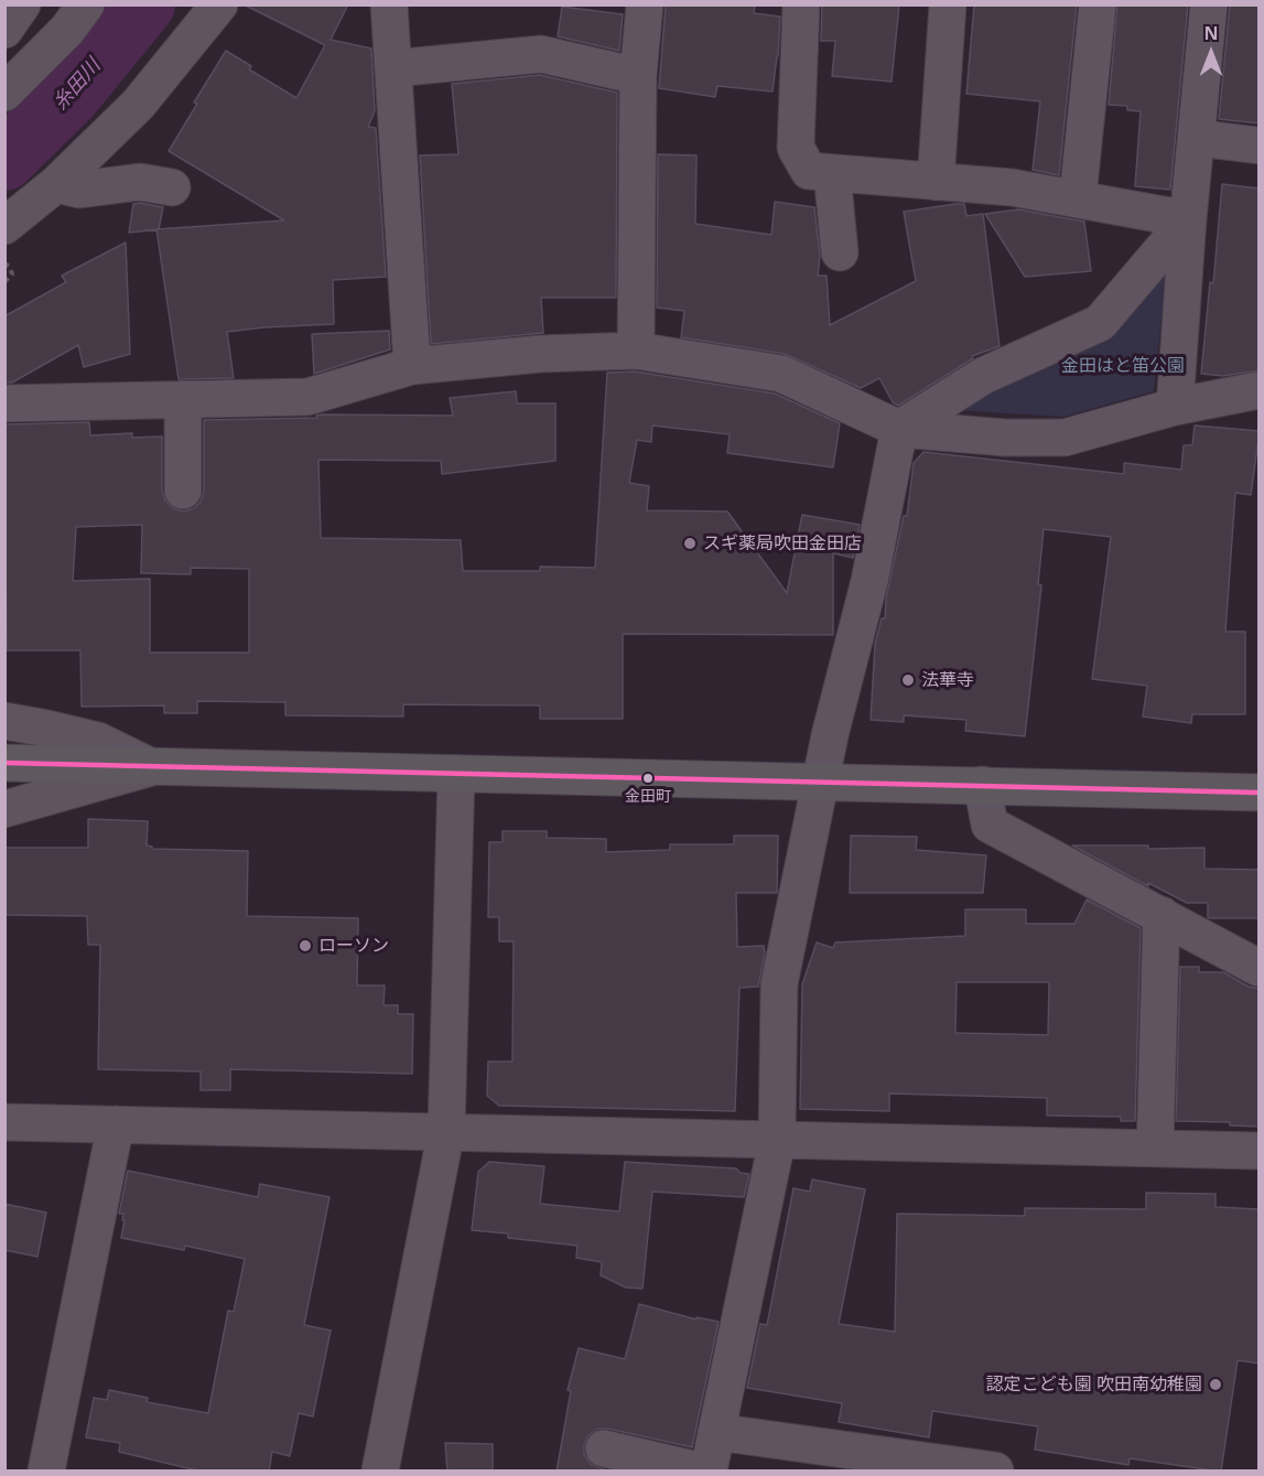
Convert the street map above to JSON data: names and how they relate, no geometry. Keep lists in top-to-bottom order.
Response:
{
  "water": ["糸田川"],
  "parks": ["金田はと笛公園"],
  "places": [
    "スギ薬局吹田金田店",
    "法華寺",
    "金田町",
    "ローソン",
    "認定こども園 吹田南幼稚園"
  ],
  "north": "top"
}
